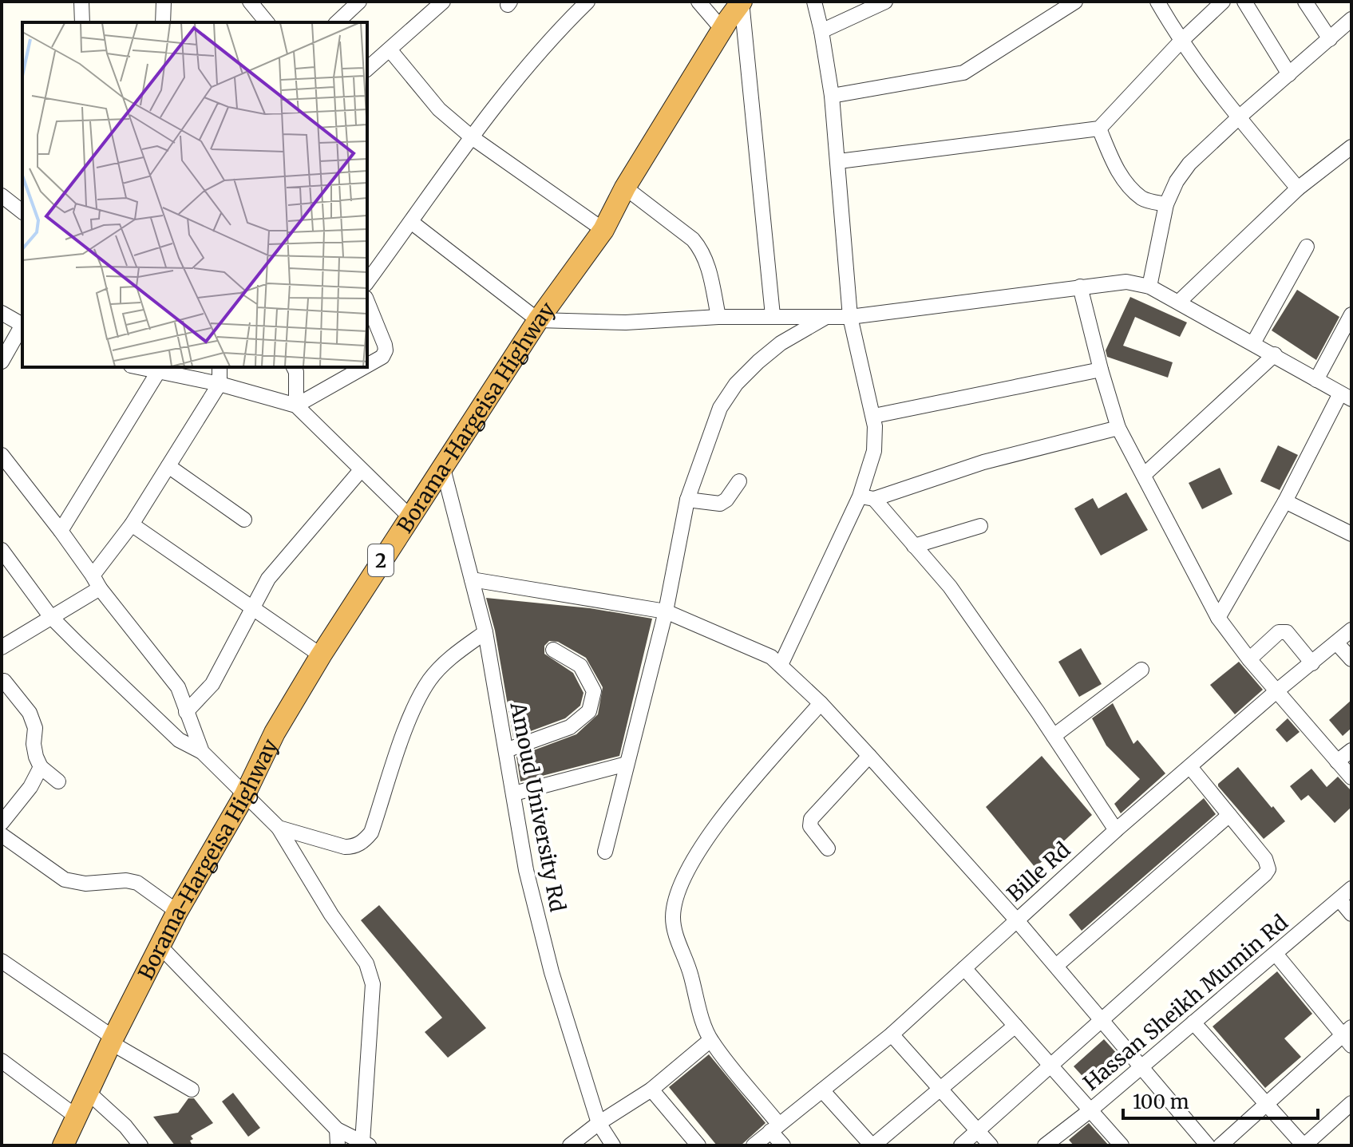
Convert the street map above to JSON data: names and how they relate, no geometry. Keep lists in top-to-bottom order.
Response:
{
  "streets": {
    "highway": ["Borama-Hargeisa Highway", "2"],
    "street": ["Amoud University Rd", "Bille Rd", "Hassan Sheikh Mumin Rd"]
  },
  "crossings": [
    ["Borama-Hargeisa Highway", "Amoud University Rd"]
  ],
  "scale_bar": "100 m"
}
